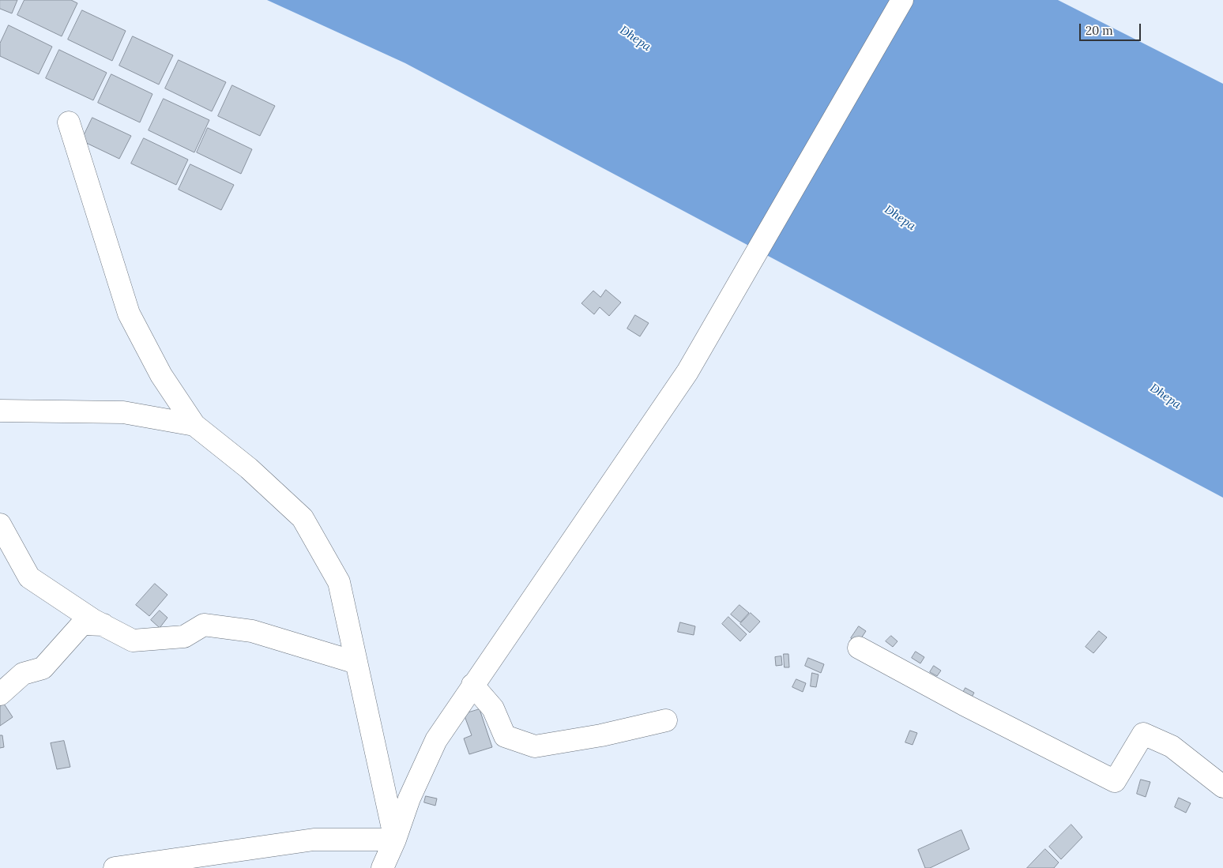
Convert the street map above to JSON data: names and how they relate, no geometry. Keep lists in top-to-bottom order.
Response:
{
  "water": ["Dhepa"],
  "scale_bar": "20 m"
}
